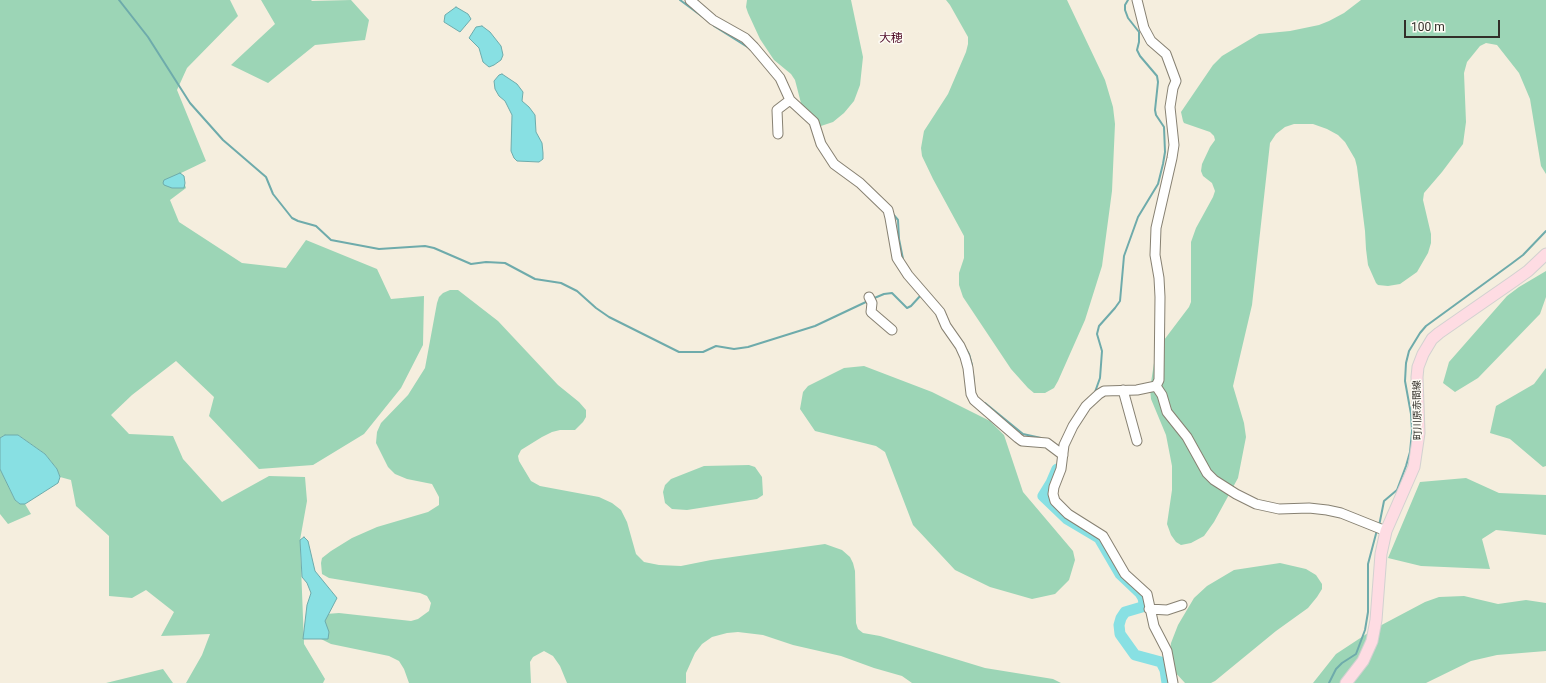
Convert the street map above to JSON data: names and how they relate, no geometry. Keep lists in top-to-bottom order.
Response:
{
  "streets": {
    "main road": ["町川原赤間線"]
  },
  "districts": ["大穂"],
  "scale_bar": "100 m"
}
